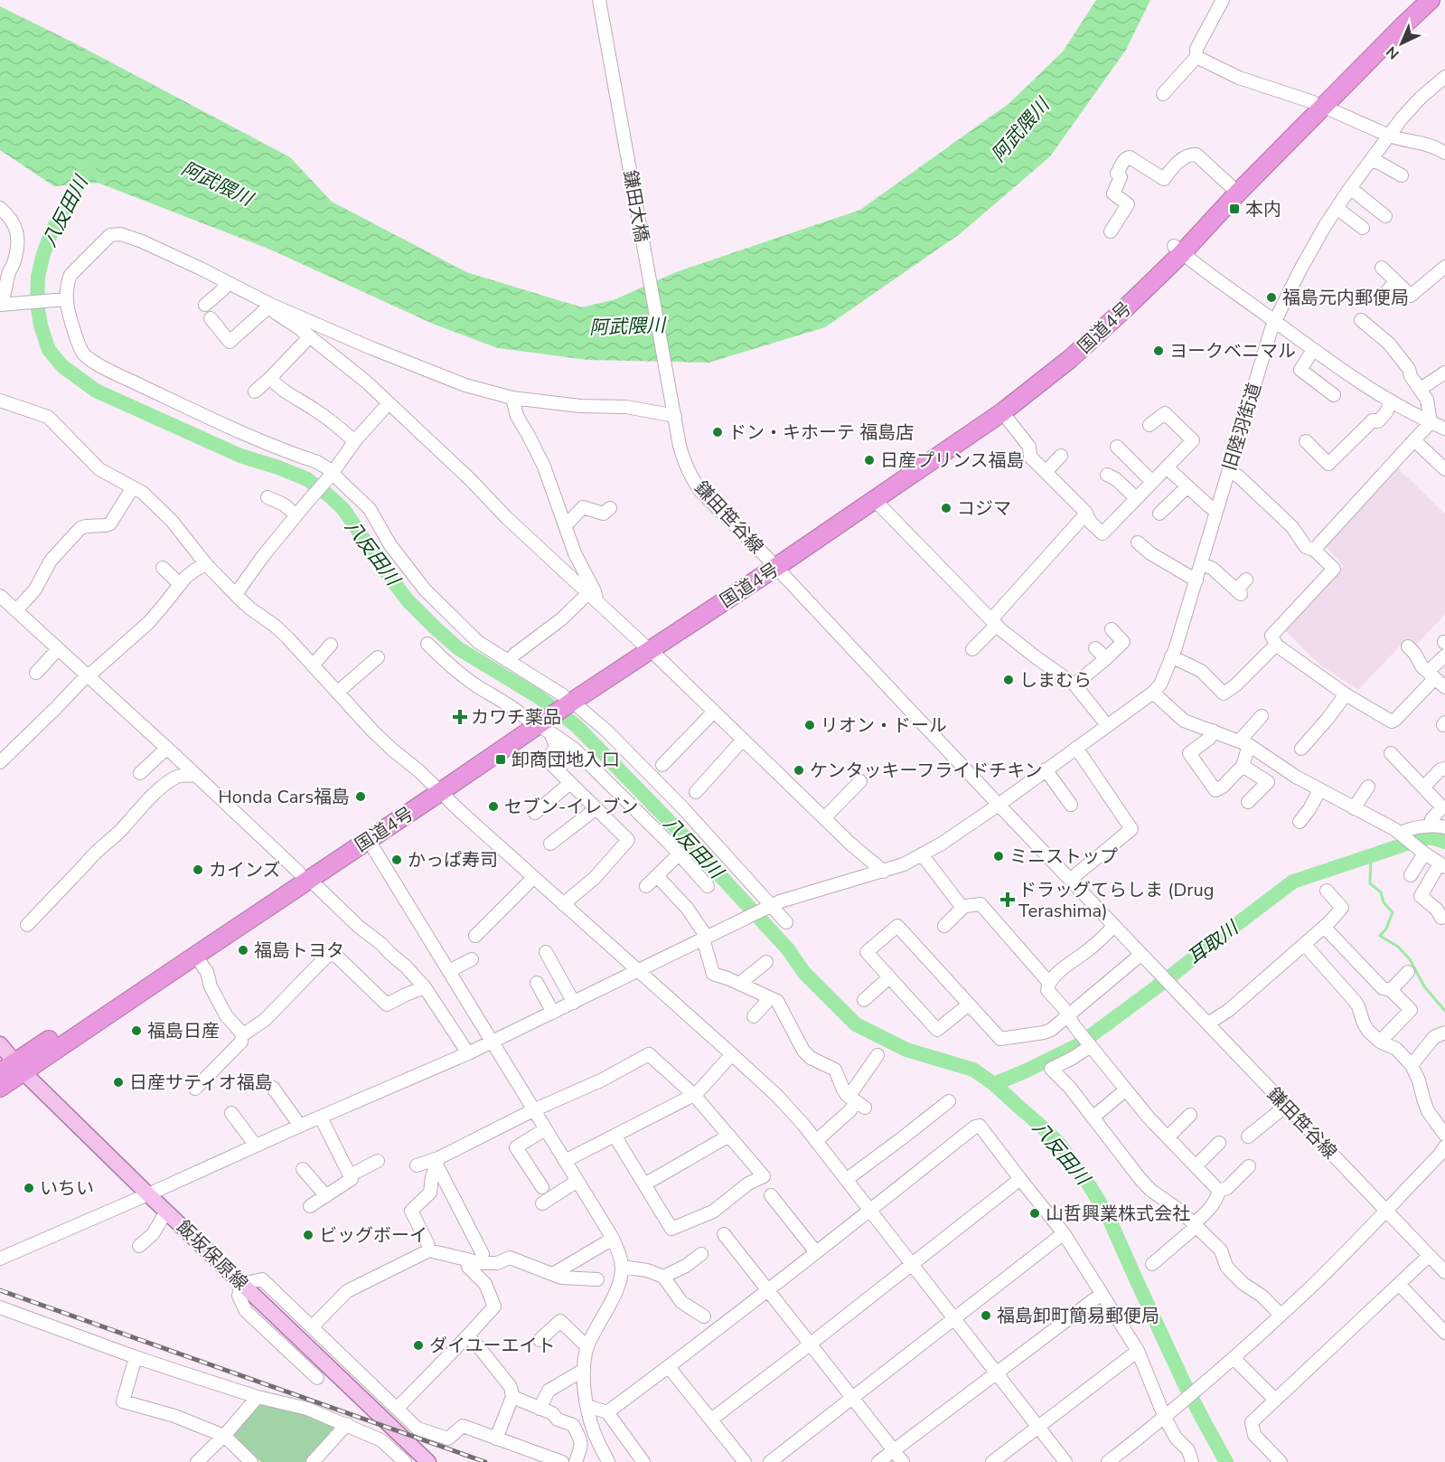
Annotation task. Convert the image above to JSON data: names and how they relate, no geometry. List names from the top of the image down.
{
  "streets": {
    "highway": ["国道4号"],
    "main road": ["飯坂保原線"],
    "street": ["鎌田大橋", "旧陸羽街道", "鎌田笹谷線"]
  },
  "crossings": [
    ["鎌田大橋", "鎌田笹谷線"],
    ["国道4号", "鎌田笹谷線"],
    ["国道4号", "飯坂保原線"]
  ],
  "water": ["阿武隈川", "八反田川", "耳取川"],
  "places": {
    "transit": ["本内", "卸商団地入口"],
    "other": [
      "福島元内郵便局",
      "ヨークベニマル",
      "ドン・キホーテ 福島店",
      "日産プリンス福島",
      "コジマ",
      "しまむら",
      "リオン・ドール",
      "ケンタッキーフライドチキン",
      "Honda Cars福島",
      "セブン-イレブン",
      "ミニストップ",
      "かっぱ寿司",
      "カインズ",
      "福島トヨタ",
      "福島日産",
      "日産サティオ福島",
      "いちい",
      "山哲興業株式会社",
      "ビッグボーイ",
      "福島卸町簡易郵便局",
      "ダイユーエイト"
    ],
    "health": ["カワチ薬品", "ドラッグてらしま (Drug Terashima)"]
  },
  "north": "bottom left"
}
